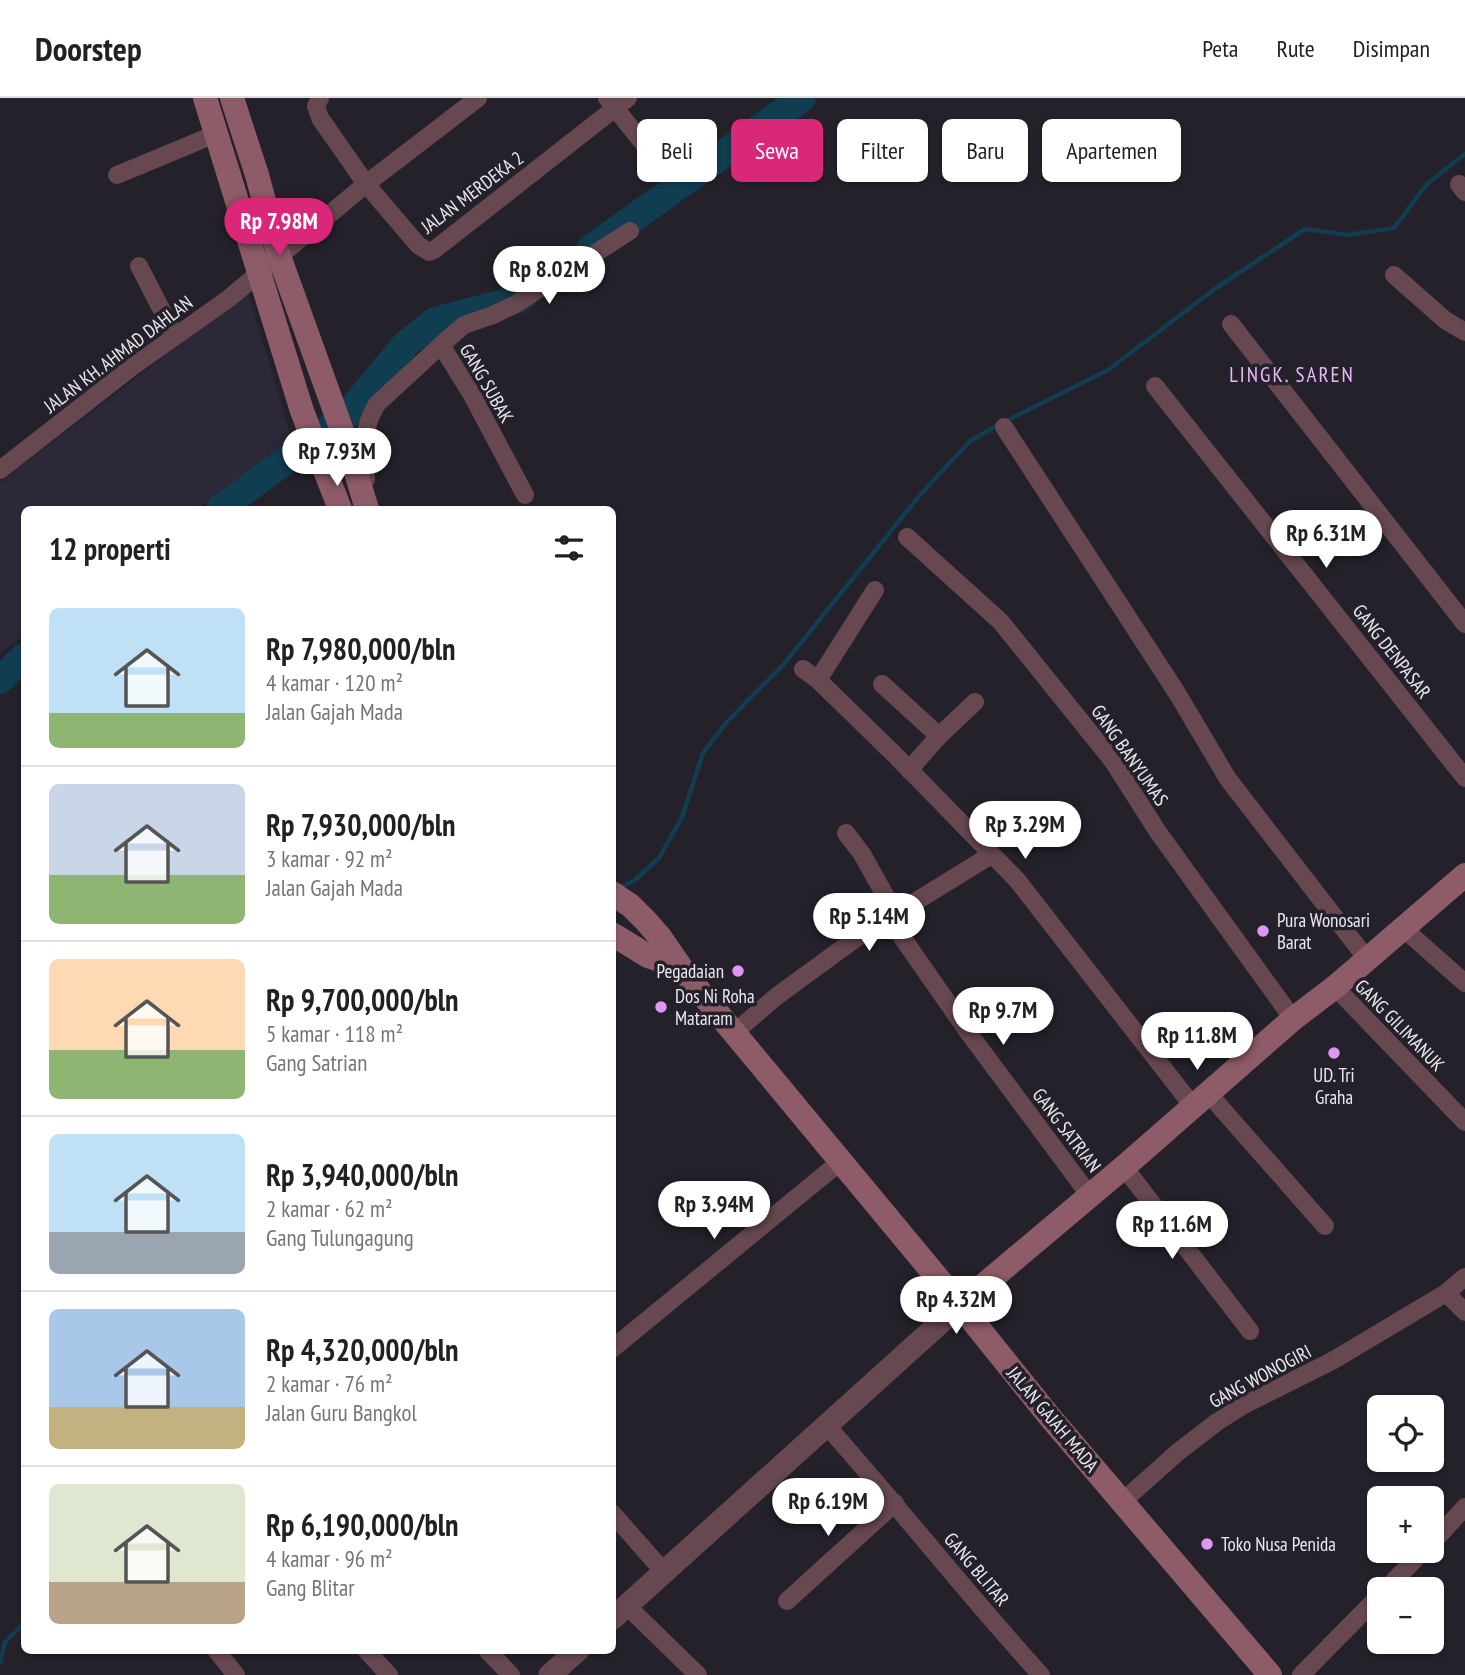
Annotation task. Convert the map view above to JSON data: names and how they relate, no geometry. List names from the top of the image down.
{
  "streets": {
    "main road": ["JALAN GAJAH MADA"],
    "street": [
      "JALAN MERDEKA 2",
      "JALAN KH. AHMAD DAHLAN",
      "GANG SUBAK",
      "GANG DENPASAR",
      "GANG BANYUMAS",
      "GANG GILIMANUK",
      "GANG SATRIAN",
      "GANG WONOGIRI",
      "GANG BLITAR"
    ]
  },
  "crossings": [
    ["JALAN MERDEKA 2", "JALAN KH. AHMAD DAHLAN"],
    ["GANG WONOGIRI", "JALAN GAJAH MADA"]
  ],
  "districts": ["LINGK. SAREN"],
  "places": [
    "Pura Wonosari Barat",
    "Pegadaian",
    "Dos Ni Roha Mataram",
    "UD. Tri Graha",
    "Toko Nusa Penida"
  ],
  "page": {
    "header": "Doorstep",
    "nav": ["Peta", "Rute", "Disimpan"],
    "chip": [
      "Beli",
      "Sewa",
      "Filter",
      "Baru",
      "Apartemen"
    ],
    "price": [
      "Rp 7.98M",
      "Rp 8.02M",
      "Rp 7.93M",
      "Rp 6.31M",
      "Rp 3.29M",
      "Rp 5.14M",
      "Rp 9.7M",
      "Rp 11.8M",
      "Rp 3.94M",
      "Rp 11.6M",
      "Rp 4.32M",
      "Rp 6.19M"
    ],
    "heading": "12 properti",
    "list": [
      {
        "name": "Rp 7,980,000/bln",
        "note": "4 kamar · 120 m² · Jalan Gajah Mada"
      },
      {
        "name": "Rp 7,930,000/bln",
        "note": "3 kamar · 92 m² · Jalan Gajah Mada"
      },
      {
        "name": "Rp 9,700,000/bln",
        "note": "5 kamar · 118 m² · Gang Satrian"
      },
      {
        "name": "Rp 3,940,000/bln",
        "note": "2 kamar · 62 m² · Gang Tulungagung"
      },
      {
        "name": "Rp 4,320,000/bln",
        "note": "2 kamar · 76 m² · Jalan Guru Bangkol"
      },
      {
        "name": "Rp 6,190,000/bln",
        "note": "4 kamar · 96 m² · Gang Blitar"
      }
    ],
    "map_buttons": ["+", "−"]
  }
}
